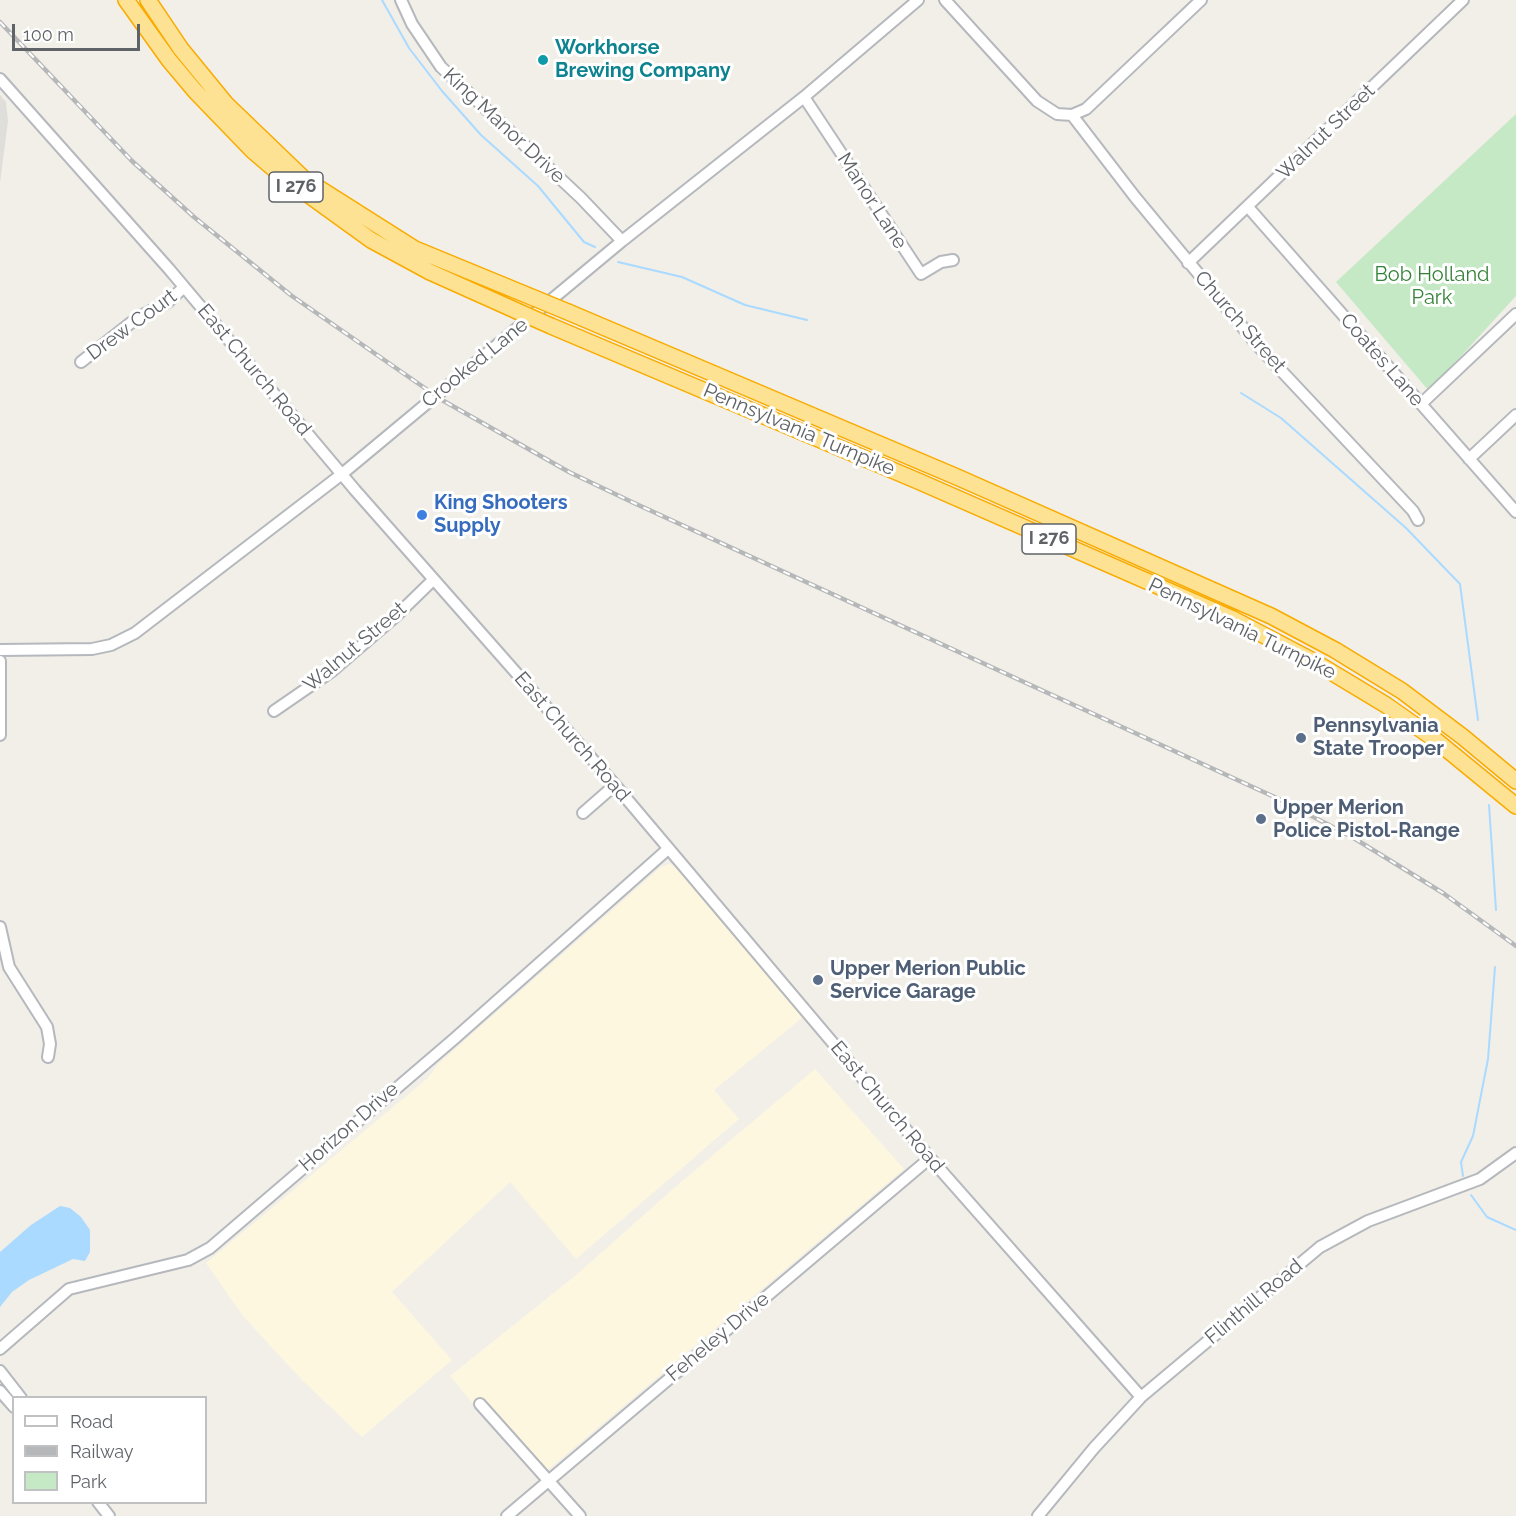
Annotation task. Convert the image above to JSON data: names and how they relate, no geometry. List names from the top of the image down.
{
  "streets": {
    "highway": ["I 276", "Pennsylvania Turnpike"],
    "street": [
      "King Manor Drive",
      "Walnut Street",
      "Manor Lane",
      "Church Street",
      "Drew Court",
      "Coates Lane",
      "Crooked Lane",
      "East Church Road",
      "Horizon Drive",
      "Flinthill Road",
      "Feheley Drive"
    ]
  },
  "crossings": [
    ["King Manor Drive", "Crooked Lane"],
    ["Walnut Street", "Church Street"],
    ["Walnut Street", "Coates Lane"],
    ["Walnut Street", "East Church Road"],
    ["Manor Lane", "Crooked Lane"],
    ["Drew Court", "East Church Road"],
    ["Crooked Lane", "East Church Road"],
    ["East Church Road", "Horizon Drive"],
    ["East Church Road", "Flinthill Road"],
    ["East Church Road", "Feheley Drive"]
  ],
  "parks": ["Bob Holland Park"],
  "places": [
    "Workhorse Brewing Company",
    "King Shooters Supply",
    "Pennsylvania State Trooper",
    "Upper Merion Police Pistol-Range",
    "Upper Merion Public Service Garage"
  ],
  "legend": ["Road", "Railway", "Park"],
  "scale_bar": "100 m"
}
